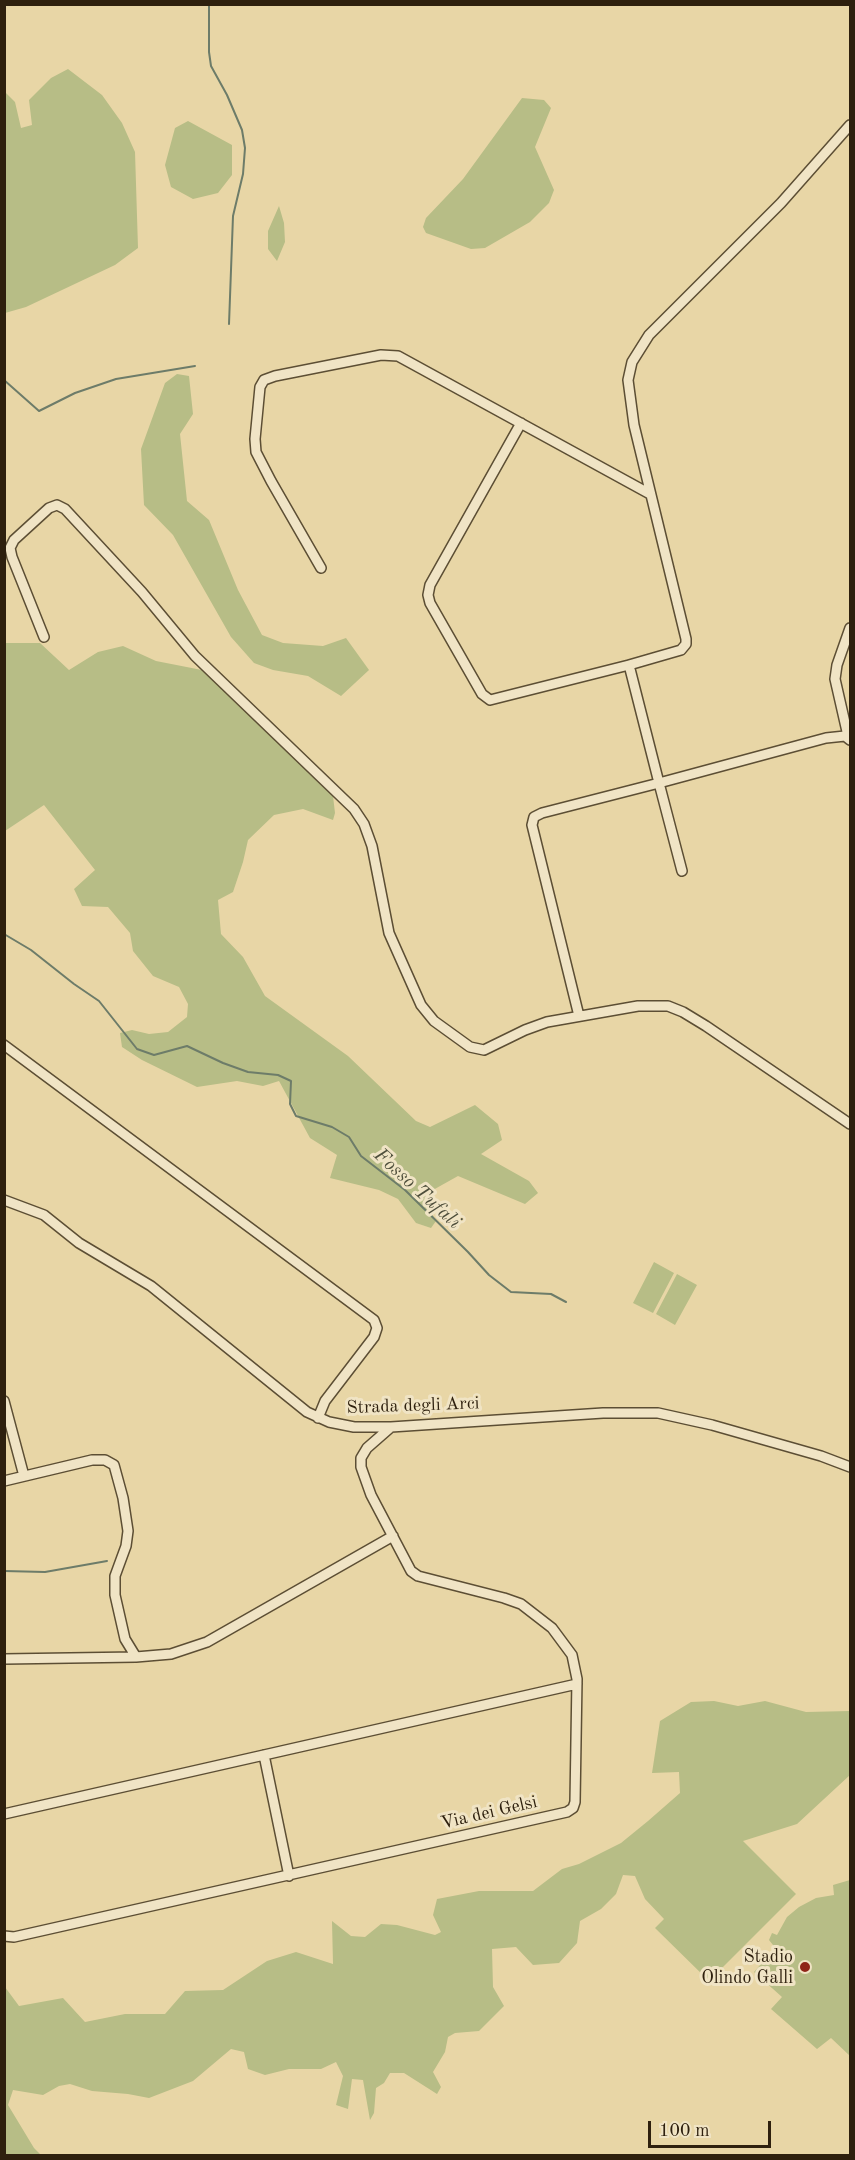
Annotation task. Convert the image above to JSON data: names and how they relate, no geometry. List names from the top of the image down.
{
  "streets": {
    "street": ["Strada degli Arci", "Via dei Gelsi"]
  },
  "crossings": [
    ["Strada degli Arci", "Via dei Gelsi"]
  ],
  "water": ["Fosso Tufali"],
  "places": ["Stadio Olindo Galli"],
  "scale_bar": "100 m"
}
